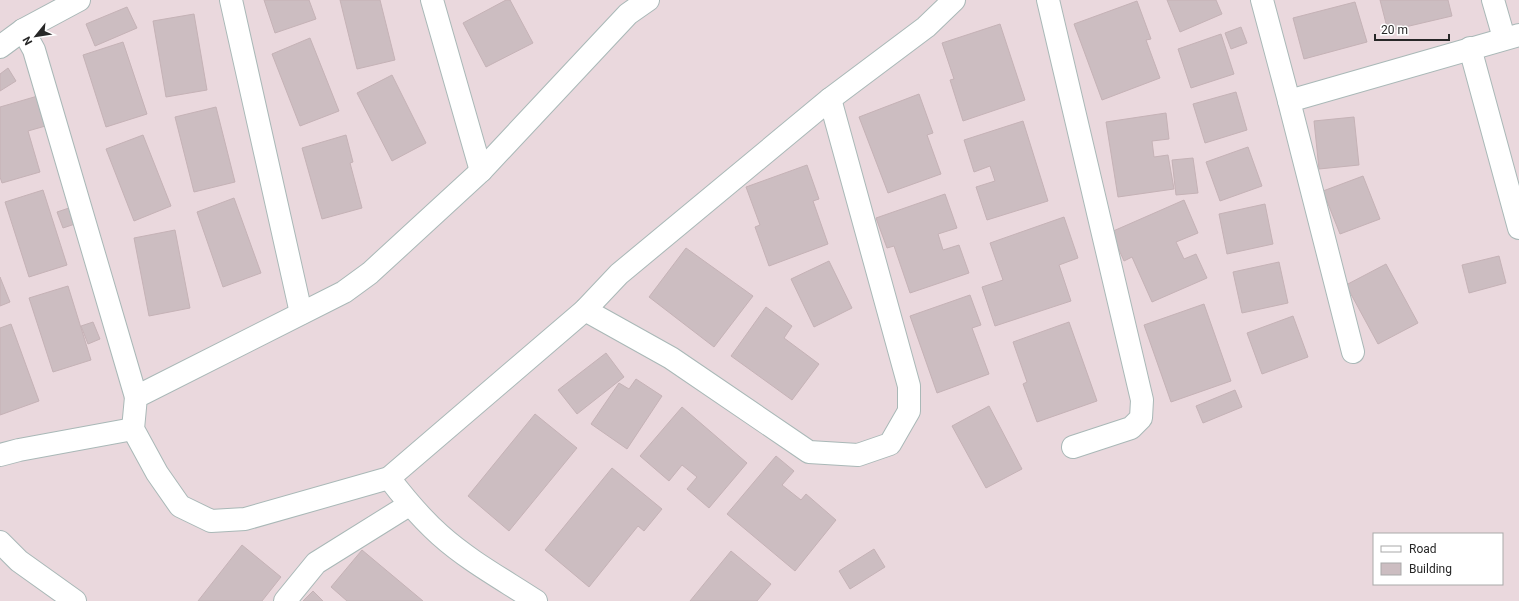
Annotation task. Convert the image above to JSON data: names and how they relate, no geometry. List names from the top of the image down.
{
  "legend": ["Road", "Building"],
  "scale_bar": "20 m",
  "north": "bottom left"
}
